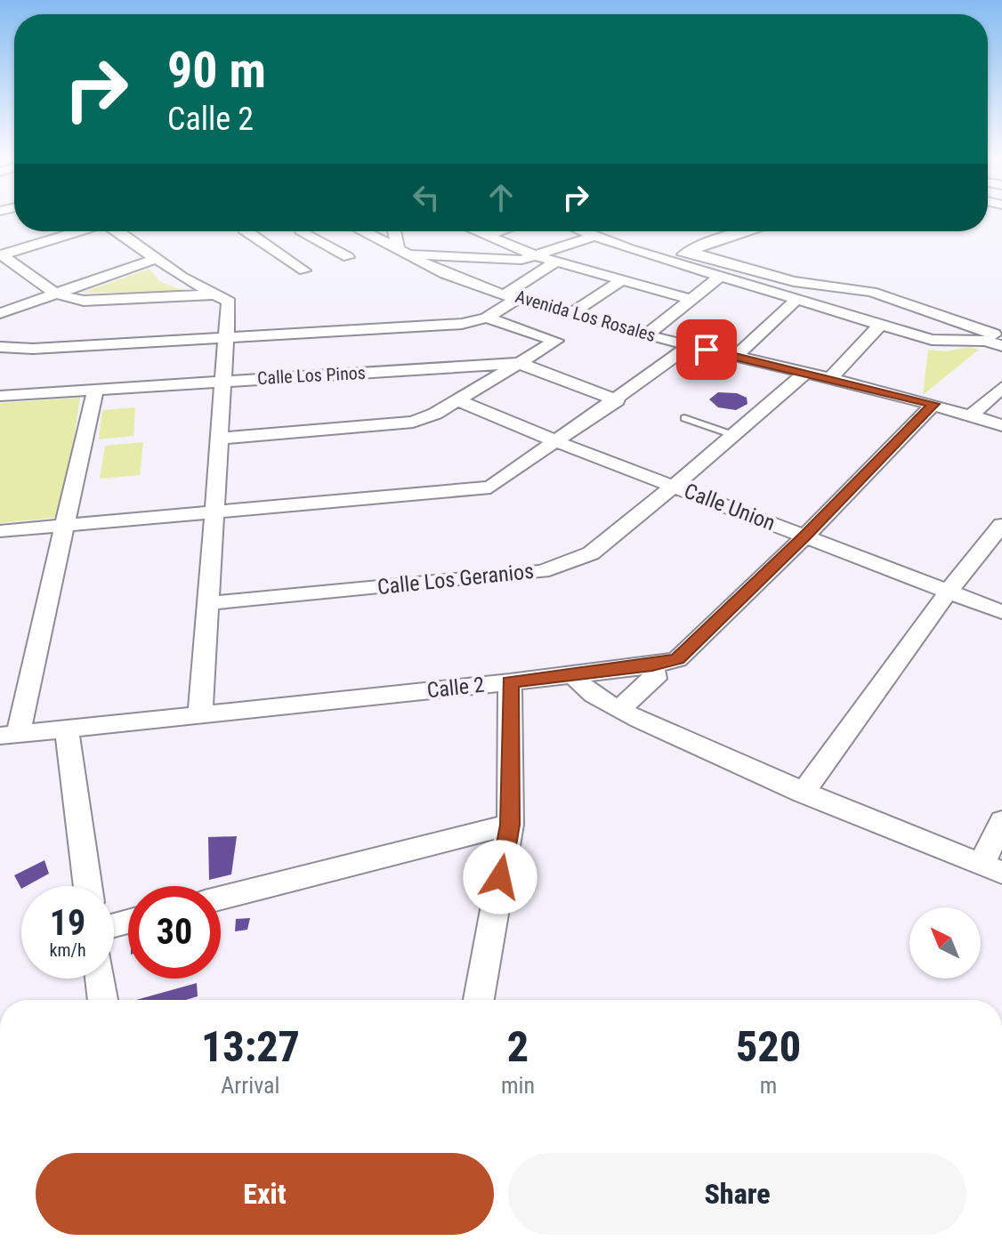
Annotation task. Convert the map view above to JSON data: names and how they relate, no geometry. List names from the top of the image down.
{
  "streets": {
    "street": [
      "Avenida Los Rosales",
      "Calle Los Pinos",
      "Calle Union",
      "Calle Los Geranios",
      "Calle 2"
    ]
  },
  "crossings": [
    ["Avenida Los Rosales", "Calle Los Geranios"],
    ["Avenida Los Rosales", "Calle 2"],
    ["Calle Union", "Calle Los Geranios"],
    ["Calle Union", "Calle 2"]
  ],
  "north": "top left",
  "page": {
    "turn": ["90 m", "Calle 2"],
    "speed": "19 km/h",
    "limit": "30",
    "eta": [
      "13:27",
      "Arrival",
      "2",
      "min",
      "520",
      "m"
    ],
    "buttons": ["Exit", "Share"]
  }
}
